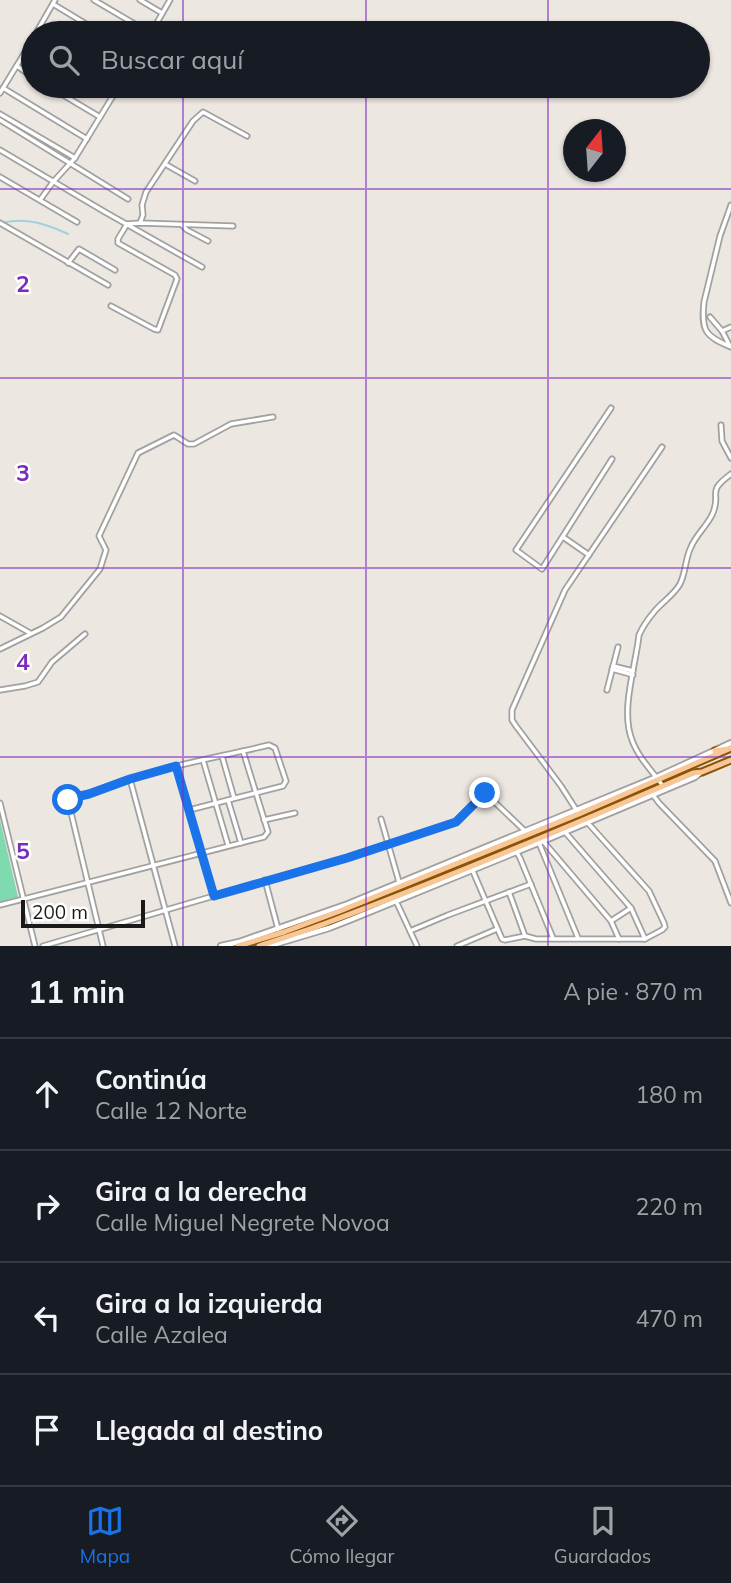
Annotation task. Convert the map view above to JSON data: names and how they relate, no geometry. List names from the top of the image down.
{
  "scale_bar": "200 m",
  "north": "top",
  "page": {
    "search": "Buscar aquí",
    "scale": "200 m",
    "heading": ["11 min", "A pie · 870 m"],
    "list": [
      ["Continúa", "Calle 12 Norte", "180 m"],
      ["Gira a la derecha", "Calle Miguel Negrete Novoa", "220 m"],
      ["Gira a la izquierda", "Calle Azalea", "470 m"],
      "Llegada al destino"
    ],
    "nav": ["Mapa", "Cómo llegar", "Guardados"]
  },
  "grid": {
    "rows": [
      "2",
      "3",
      "4",
      "5"
    ]
  }
}
